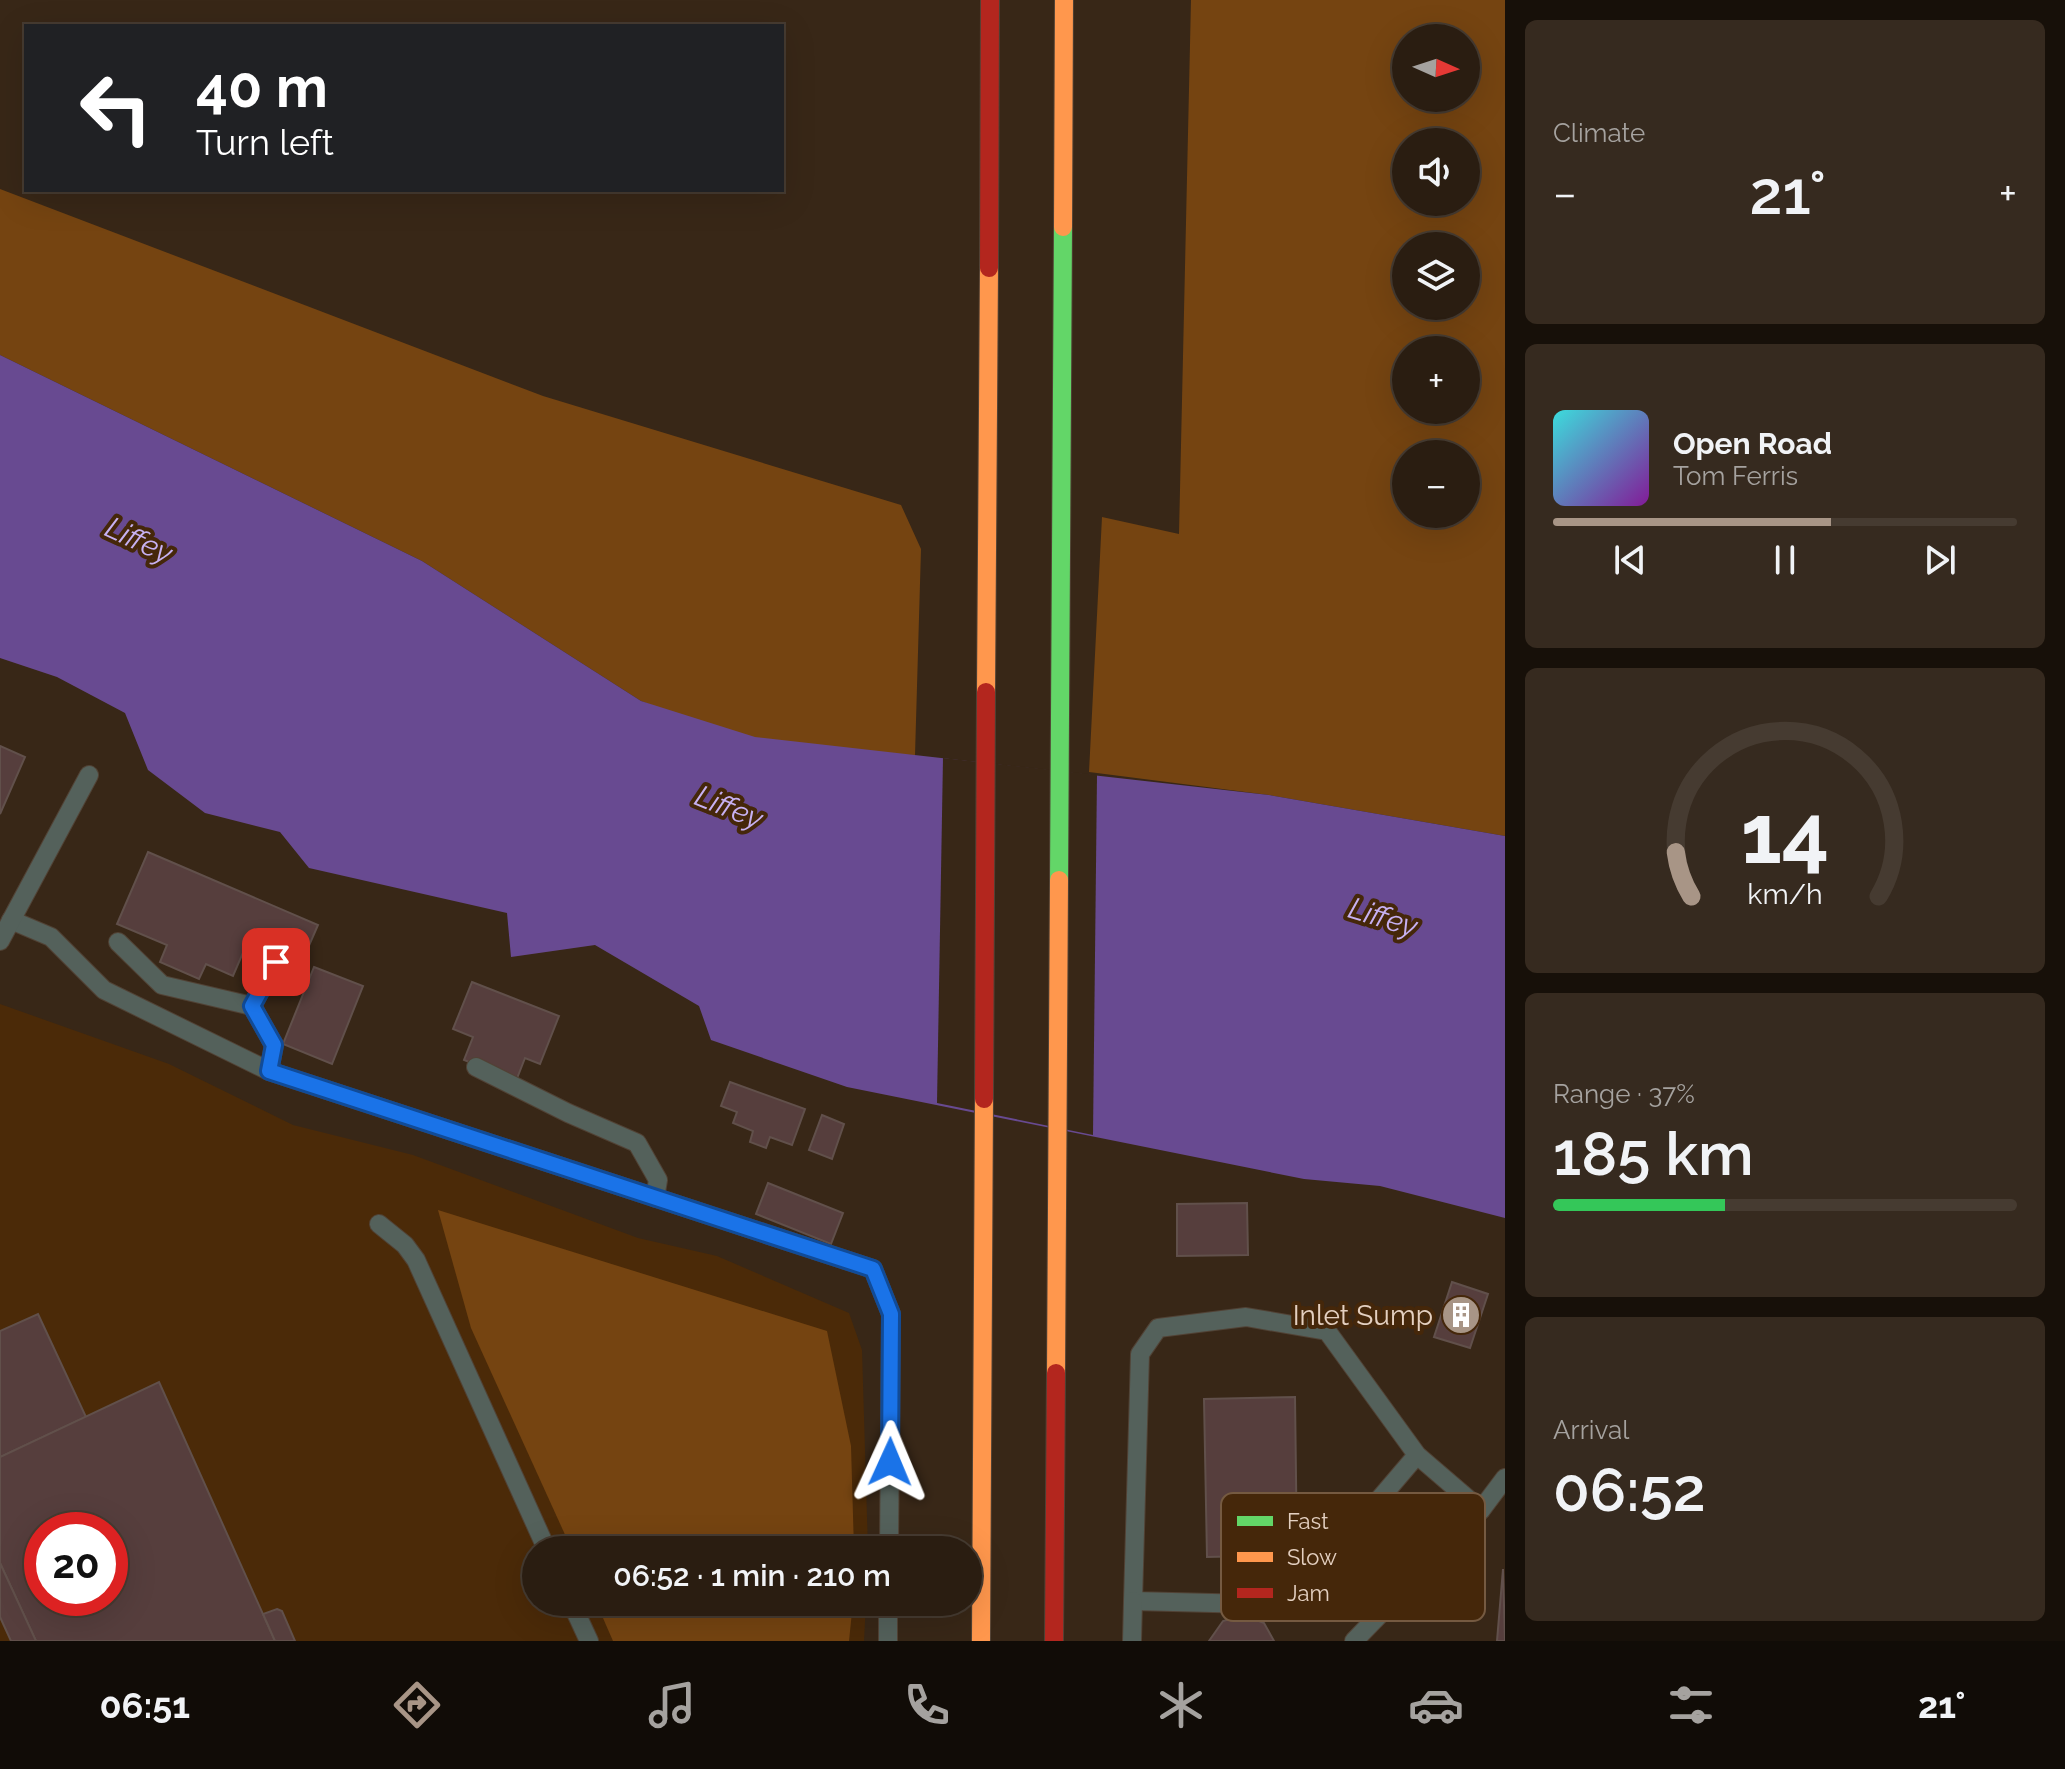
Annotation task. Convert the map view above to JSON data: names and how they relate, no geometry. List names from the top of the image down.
{
  "water": ["Liffey"],
  "places": {
    "building": ["Inlet Sump"]
  },
  "legend": ["Fast", "Slow", "Jam"],
  "north": "right",
  "page": {
    "tile": [
      "Climate",
      ["Range · 37%", "185 km"],
      ["Arrival", "06:52"]
    ],
    "map_buttons": ["+", "−"],
    "turn": ["40 m", "Turn left"],
    "heat": ["−", "21°", "+"],
    "song": ["Open Road", "Tom Ferris"],
    "limit": "20",
    "trip": "06:52 · 1 min · 210 m",
    "tabs": ["06:51", "21°"],
    "gauge": ["14", "km/h"]
  }
}
